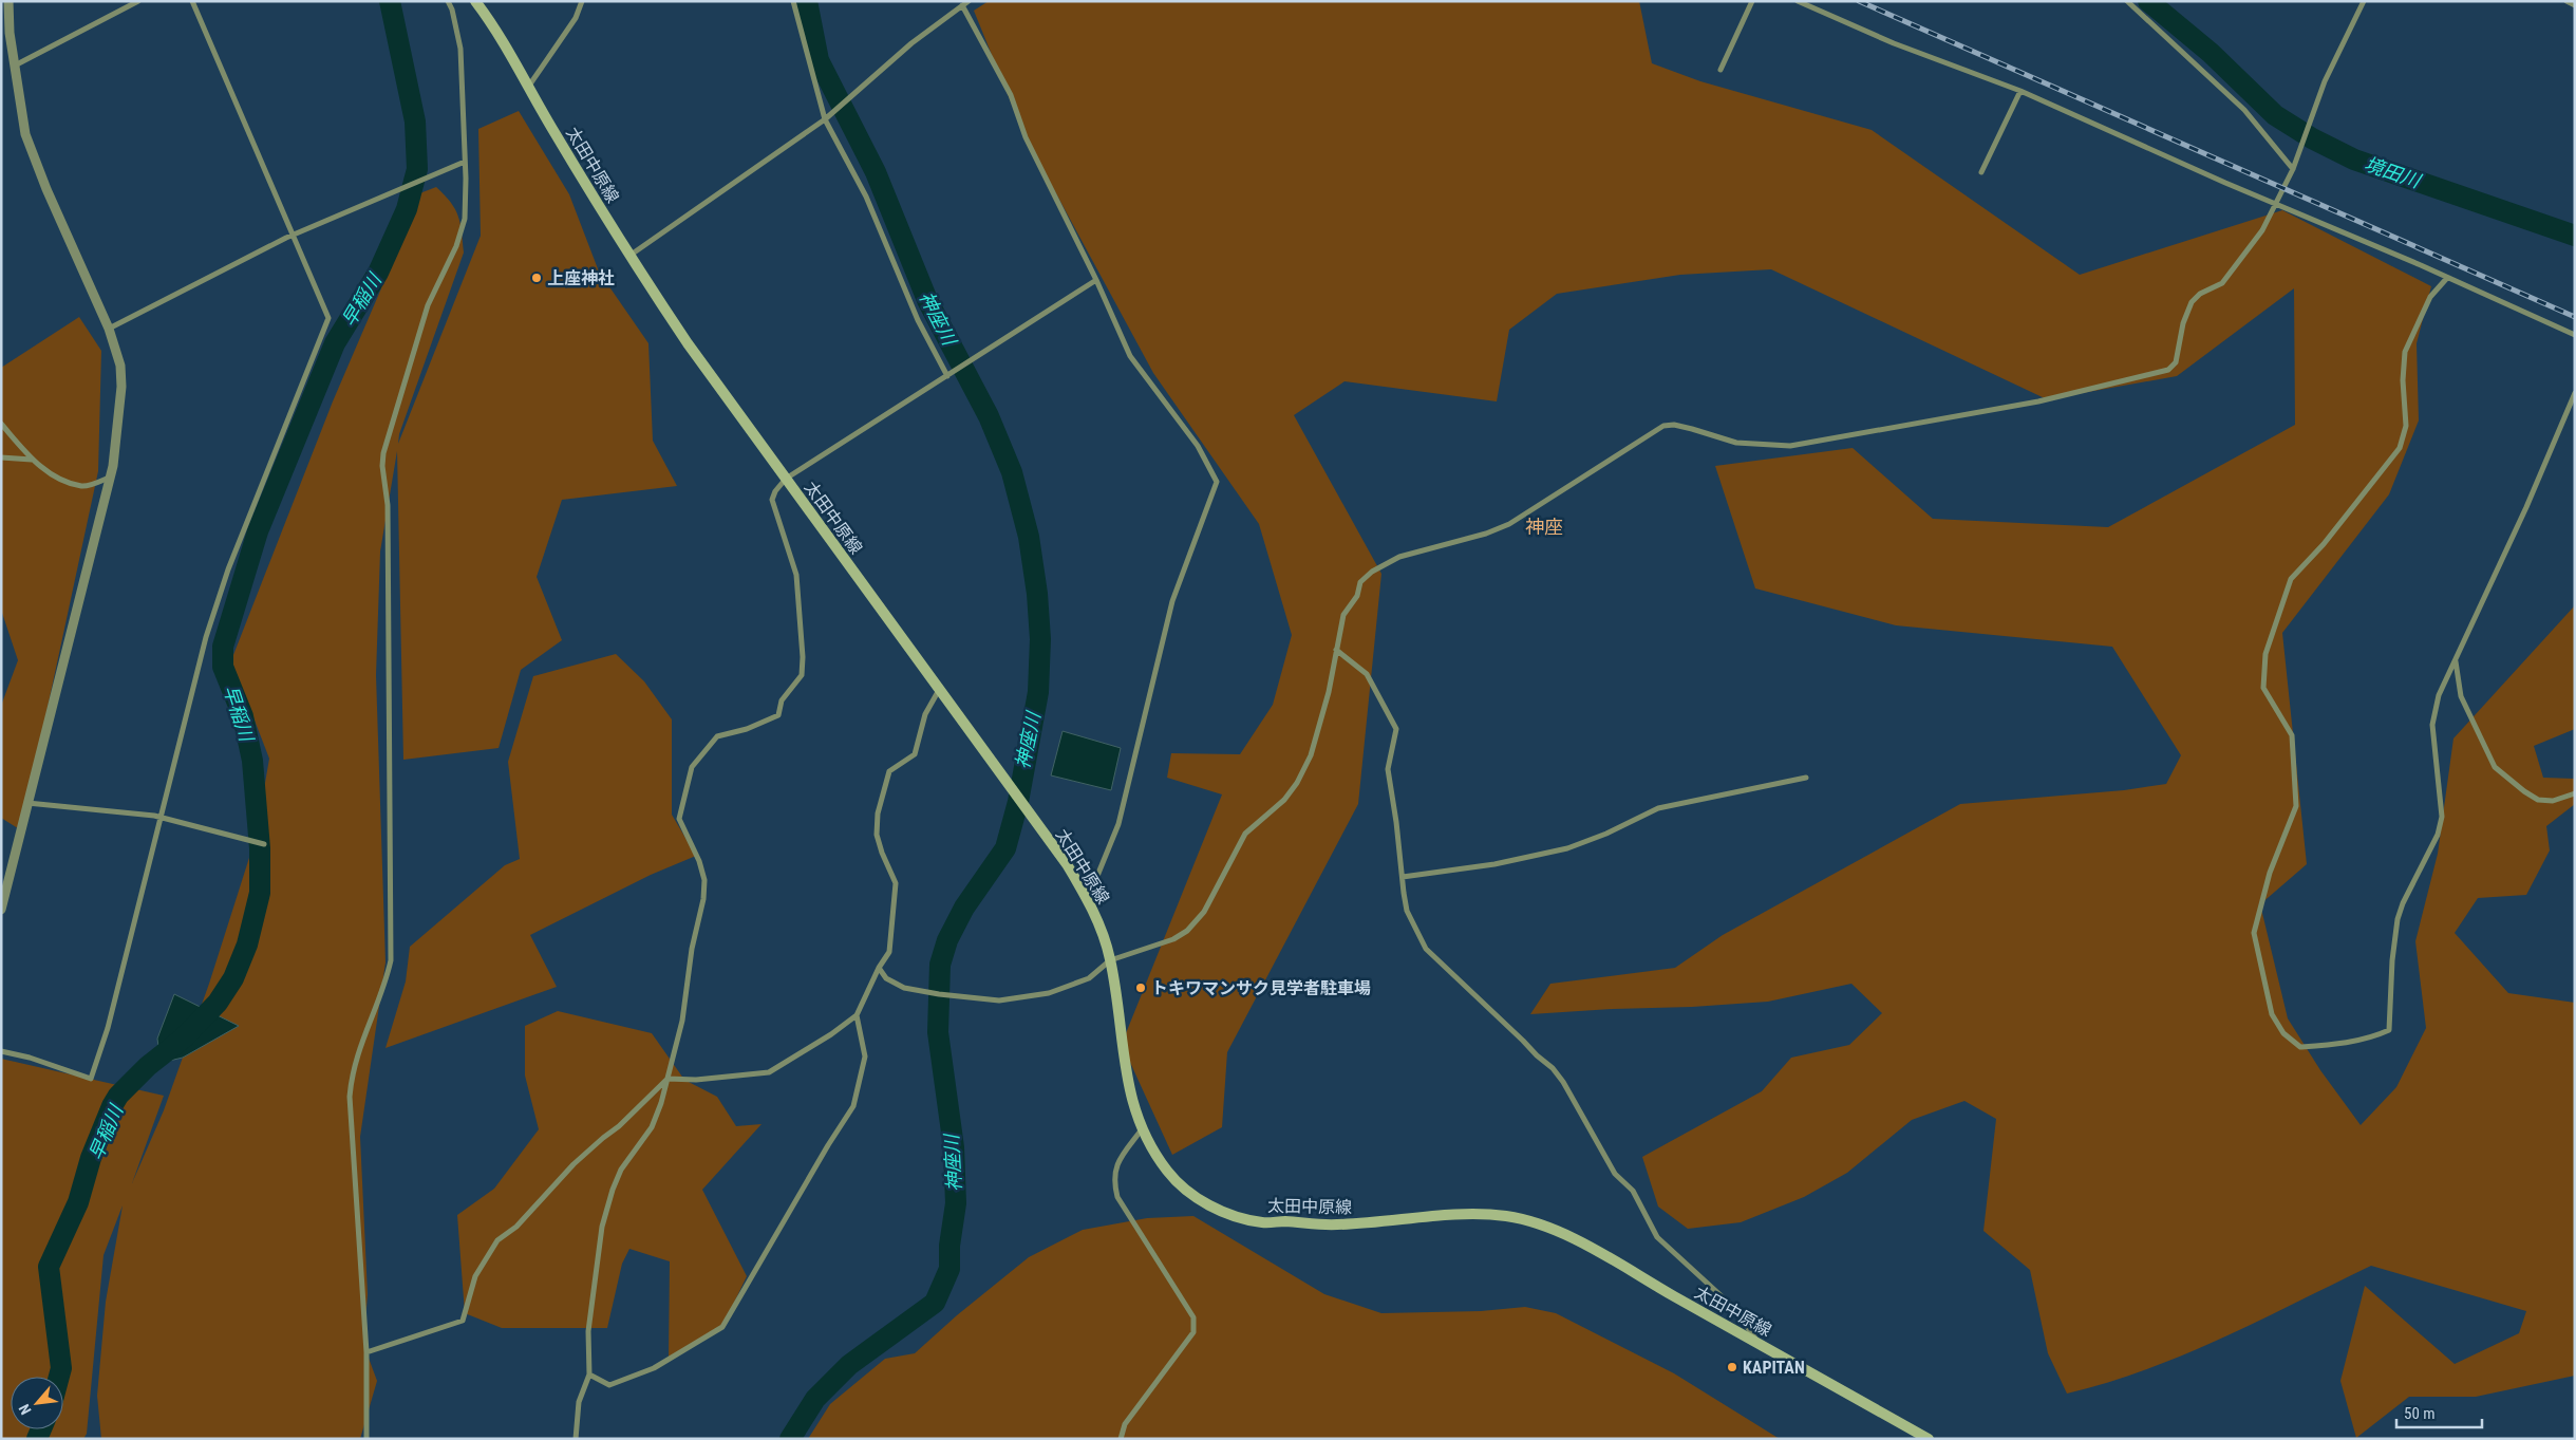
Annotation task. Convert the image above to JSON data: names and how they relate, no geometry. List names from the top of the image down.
{
  "streets": {
    "main road": ["太田中原線"]
  },
  "districts": ["神座"],
  "water": ["境田川", "早稲川", "神座川"],
  "places": ["上座神社", "トキワマンサク見学者駐車場", "KAPITAN"],
  "scale_bar": "50 m",
  "north": "bottom left"
}
